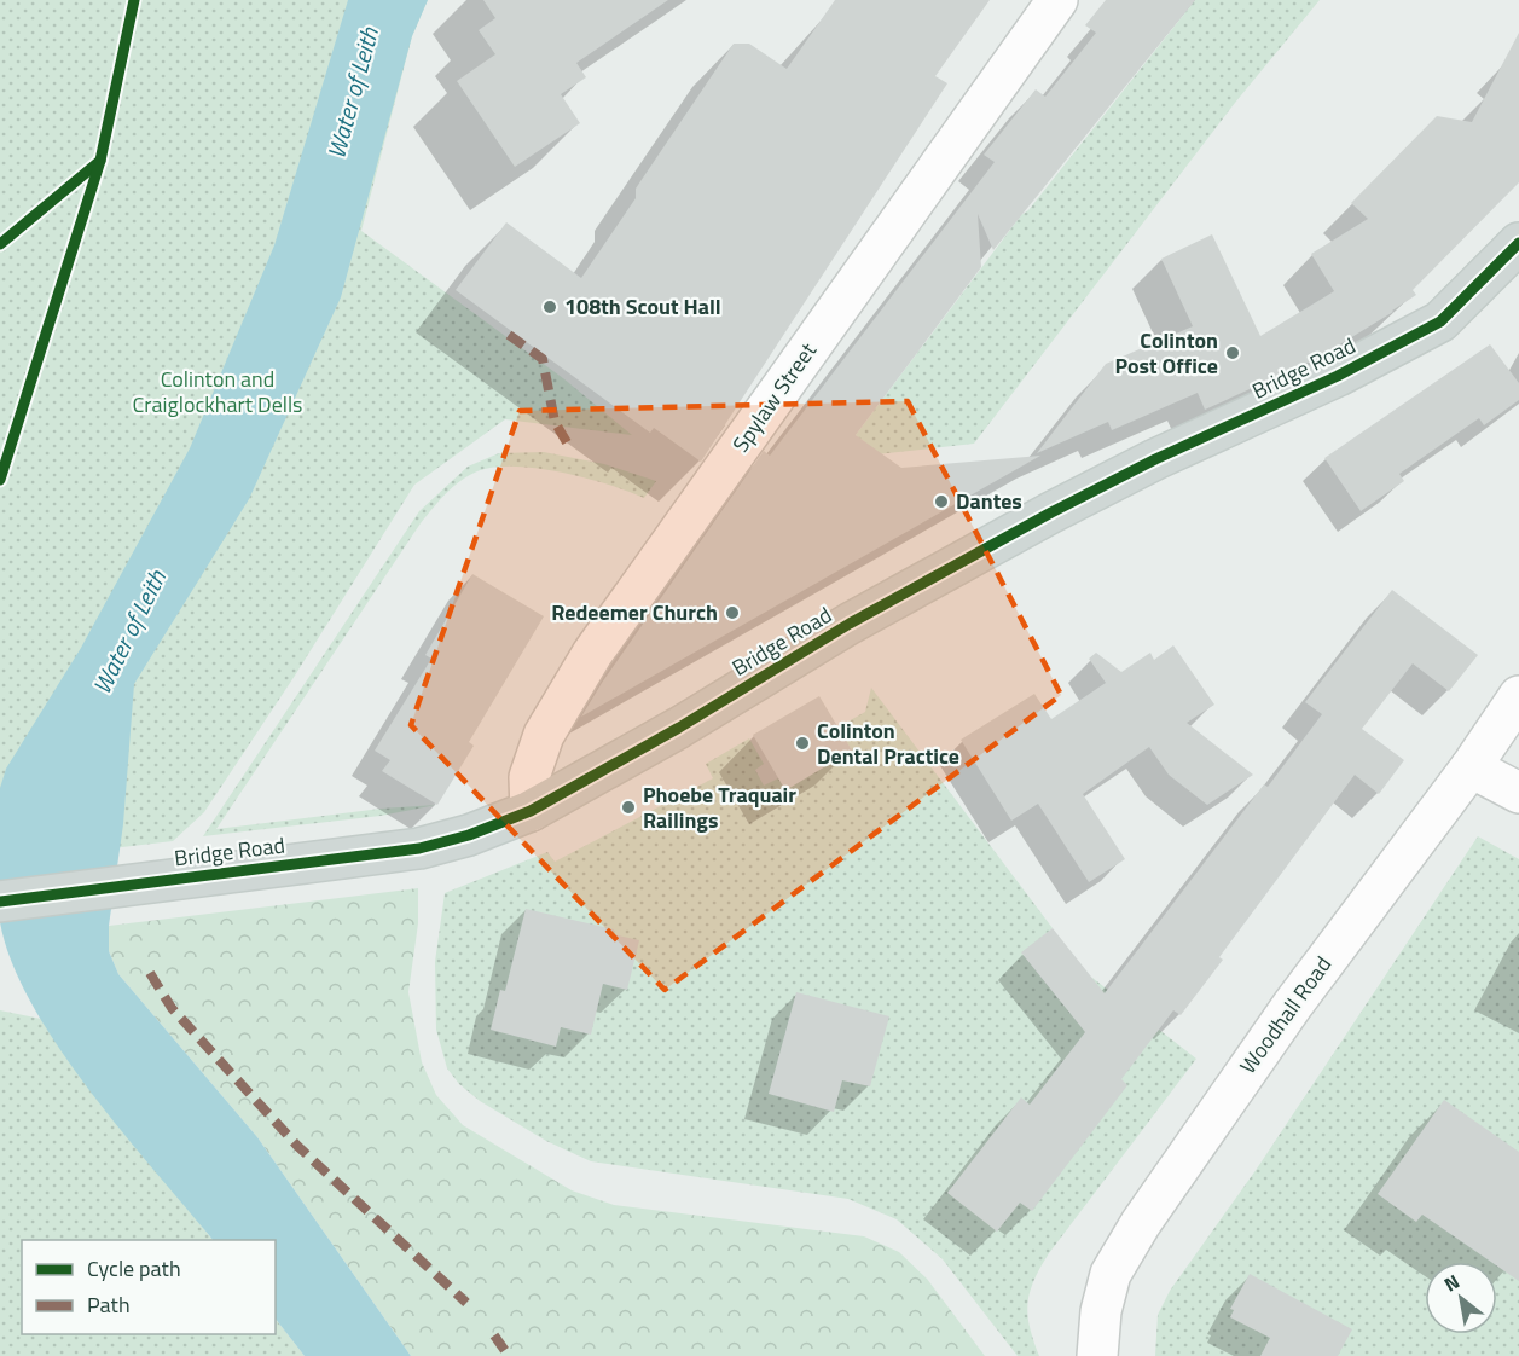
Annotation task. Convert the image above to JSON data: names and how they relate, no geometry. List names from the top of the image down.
{
  "streets": {
    "main road": ["Bridge Road"],
    "street": ["Spylaw Street", "Woodhall Road"]
  },
  "crossings": [
    ["Bridge Road", "Spylaw Street"]
  ],
  "water": ["Water of Leith"],
  "parks": ["Colinton and Craiglockhart Dells"],
  "places": [
    "108th Scout Hall",
    "Colinton Post Office",
    "Dantes",
    "Redeemer Church",
    "Colinton Dental Practice",
    "Phoebe Traquair Railings"
  ],
  "legend": ["Cycle path", "Path"],
  "north": "top left"
}
